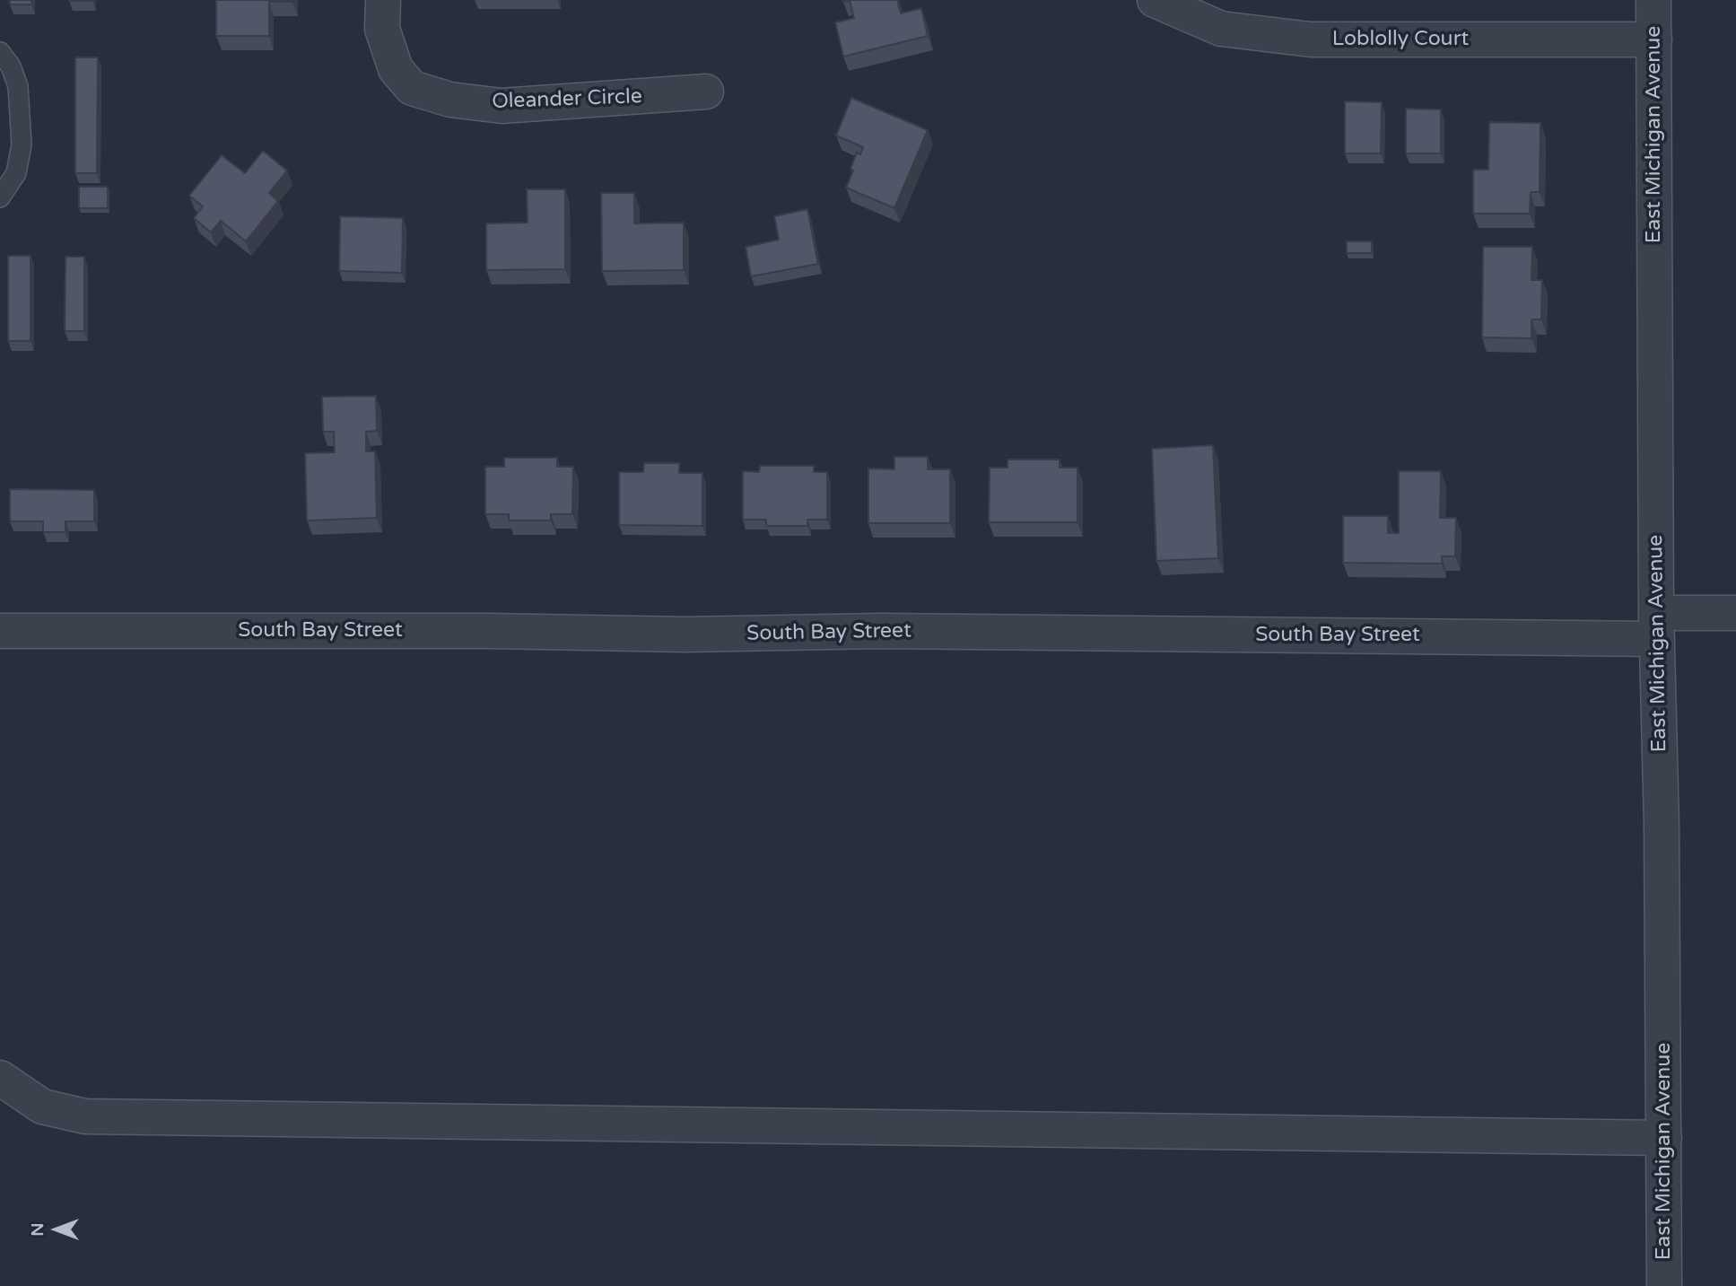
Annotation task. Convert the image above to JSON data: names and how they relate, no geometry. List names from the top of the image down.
{
  "streets": {
    "street": [
      "Loblolly Court",
      "Oleander Circle",
      "East Michigan Avenue",
      "South Bay Street"
    ]
  },
  "crossings": [
    ["Loblolly Court", "East Michigan Avenue"],
    ["East Michigan Avenue", "South Bay Street"]
  ],
  "north": "left"
}
